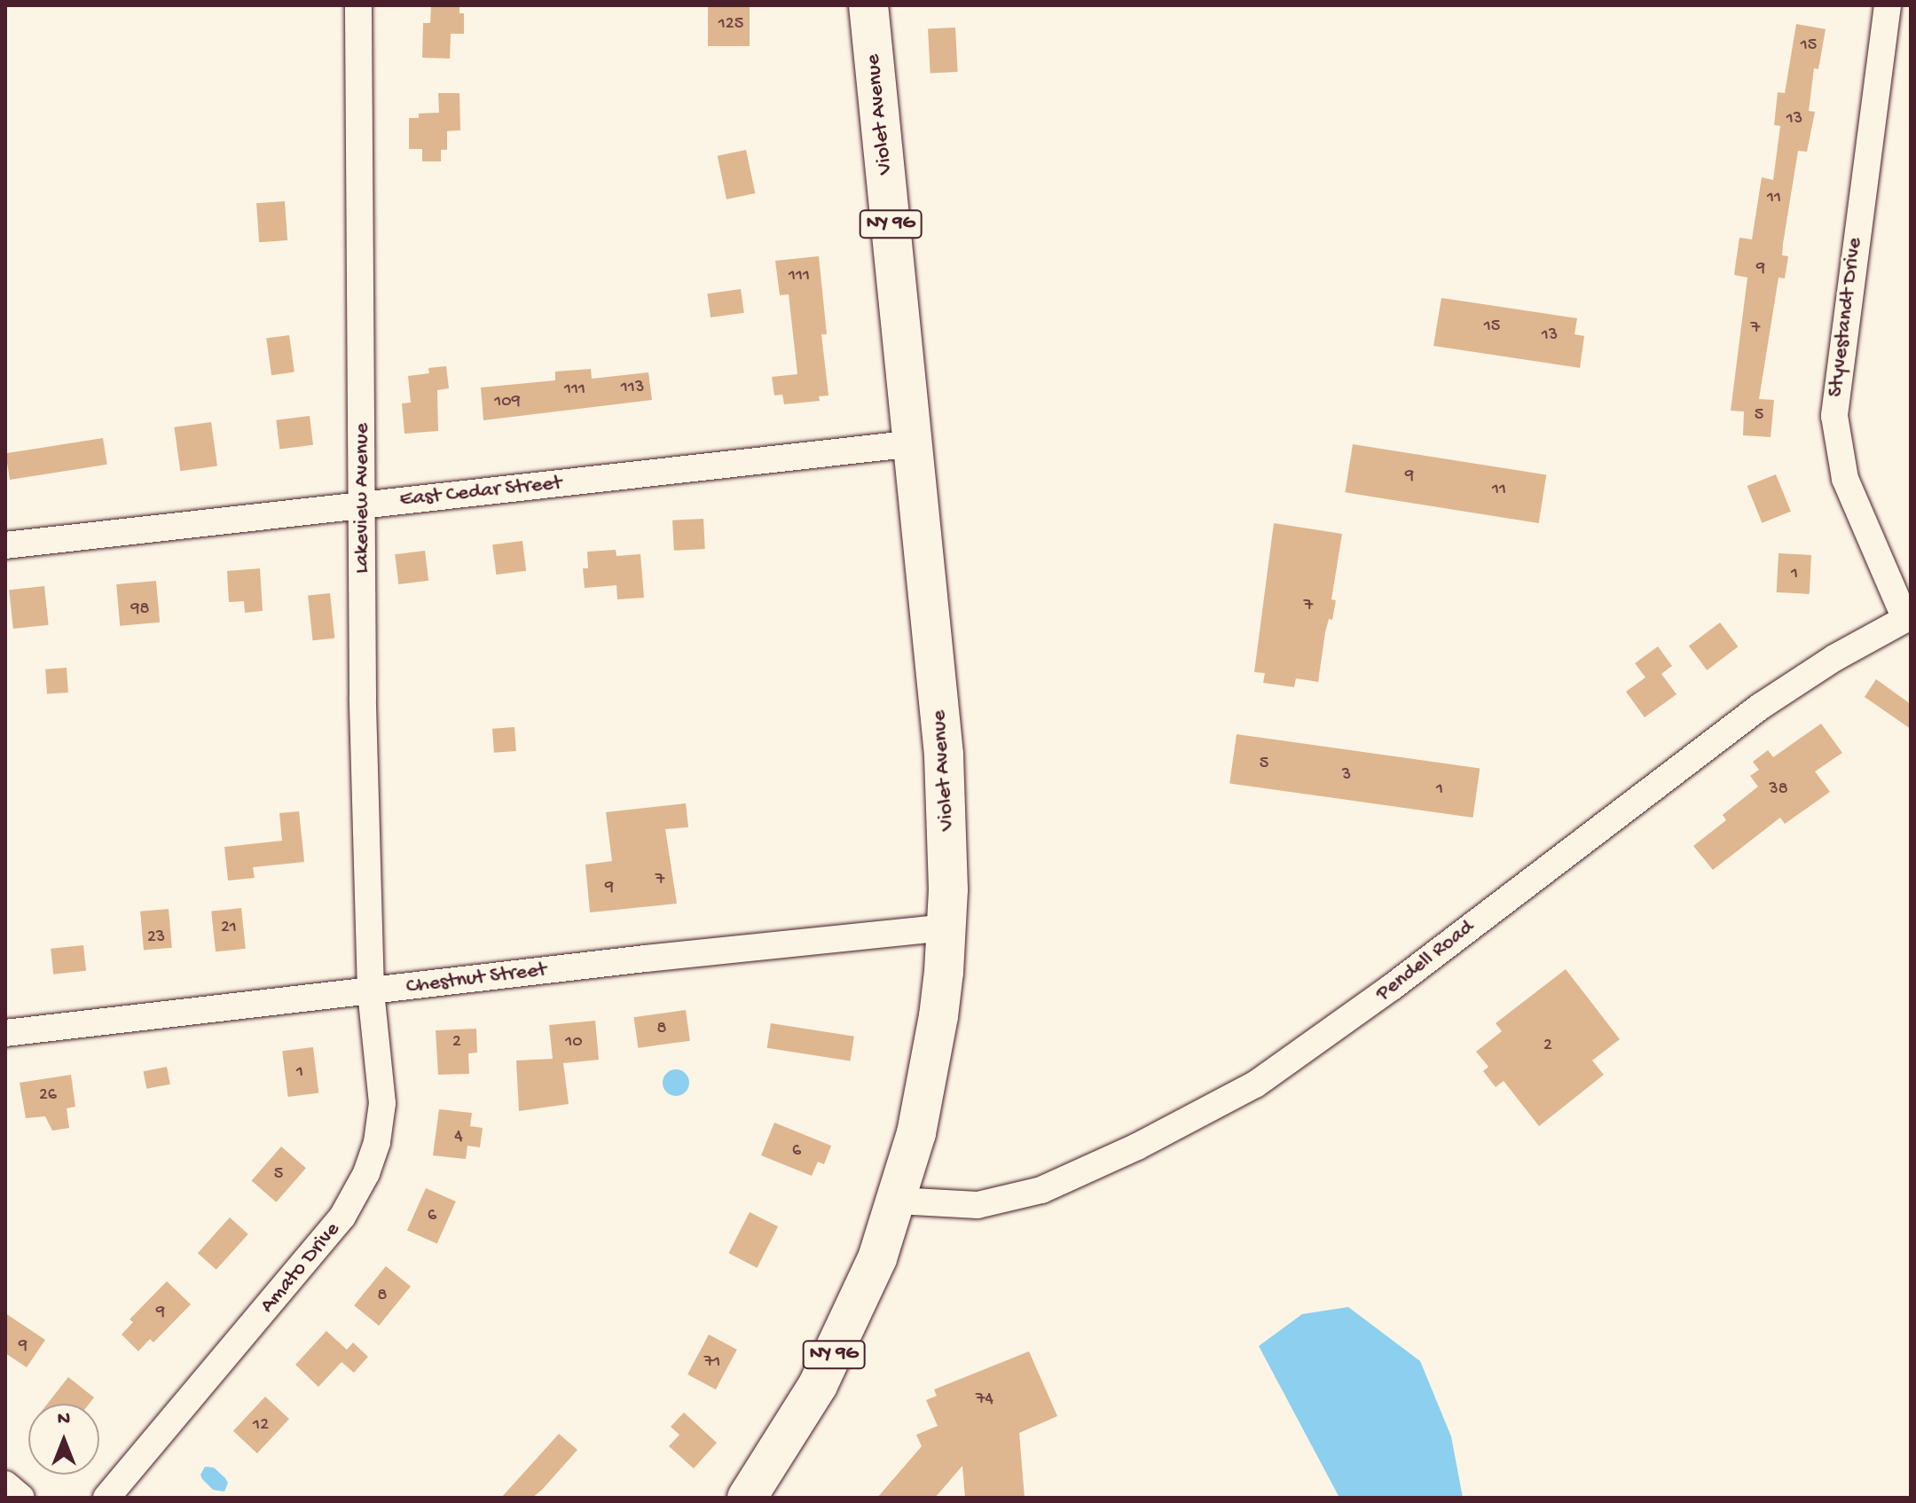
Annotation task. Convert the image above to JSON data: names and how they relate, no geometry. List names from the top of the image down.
{
  "streets": {
    "main road": ["Violet Avenue", "NY 9G"],
    "street": [
      "Styvestandt Drive",
      "East Cedar Street",
      "Lakeview Avenue",
      "Pendell Road",
      "Chestnut Street",
      "Amato Drive"
    ]
  },
  "crossings": [
    ["Violet Avenue", "East Cedar Street"],
    ["Violet Avenue", "Pendell Road"],
    ["Violet Avenue", "Chestnut Street"],
    ["Styvestandt Drive", "Pendell Road"],
    ["East Cedar Street", "Lakeview Avenue"],
    ["Lakeview Avenue", "Chestnut Street"],
    ["Lakeview Avenue", "Amato Drive"],
    ["Chestnut Street", "Amato Drive"]
  ],
  "house_numbers": [
    "125",
    "15",
    "13",
    "11",
    "9",
    "111",
    "15",
    "7",
    "13",
    "113",
    "111",
    "109",
    "5",
    "9",
    "11",
    "1",
    "7",
    "98",
    "5",
    "3",
    "1",
    "38",
    "7",
    "9",
    "21",
    "23",
    "8",
    "2",
    "10",
    "2",
    "1",
    "26",
    "4",
    "6",
    "5",
    "6",
    "8",
    "9",
    "9",
    "71",
    "74",
    "12"
  ],
  "north": "top"
}
